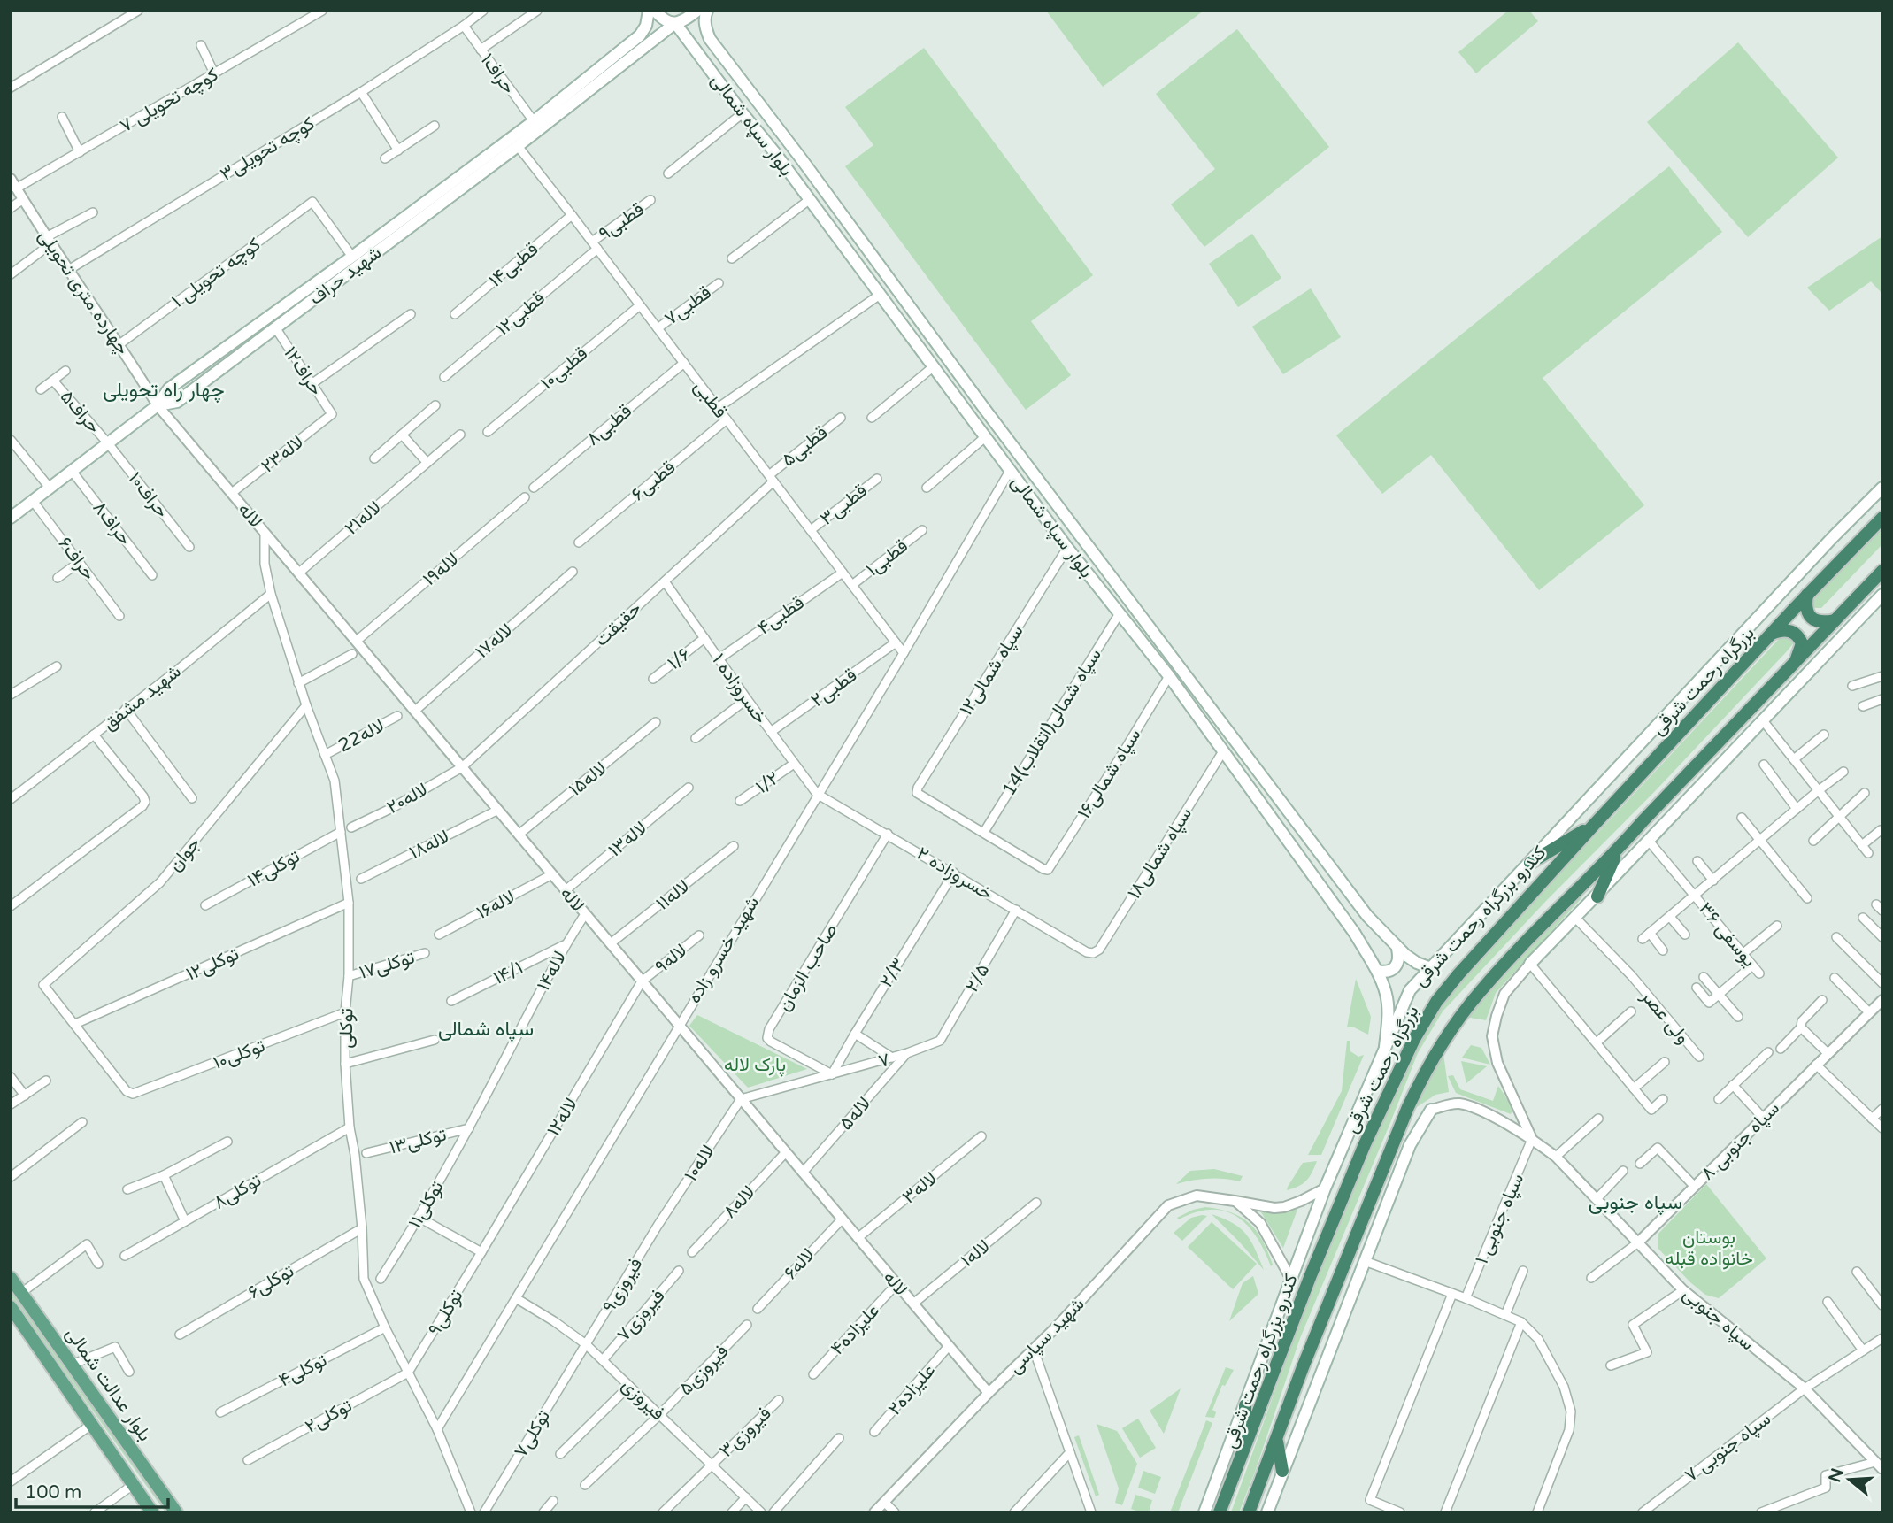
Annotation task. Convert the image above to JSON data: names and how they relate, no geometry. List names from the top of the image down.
{
  "streets": {
    "highway": ["بزرگراه رحمت شرقی"],
    "main road": [
      "بلوار سپاه شمالی",
      "شهید حراف",
      "کندرو بزرگراه رحمت شرقی",
      "بلوار عدالت شمالی"
    ],
    "street": [
      "حراف۱",
      "کوچه تحویلی ۷",
      "کوچه تحویلی۳",
      "قطبی۹",
      "قطبی۱۴",
      "کوچه تحویلی ۱",
      "چهارده متری تحویلی",
      "قطبی۷",
      "قطبی۱۲",
      "قطبی۱۰",
      "حراف۱۲",
      "قطبی",
      "حراف۵",
      "قطبی۸",
      "قطبی۵",
      "لاله۲۳",
      "قطبی۶",
      "حراف۱۰",
      "قطبی۳",
      "لاله",
      "لاله۲۱",
      "حراف۸",
      "قطبی۱",
      "حراف۶",
      "لاله۱۹",
      "قطبی۴",
      "حقیقت",
      "لاله۱۷",
      "۱/۶",
      "سپاه شمالی۱۲",
      "قطبی۲",
      "خسروزاده ۱",
      "شهید مشفق",
      "14سپاه شمالی(اتقلاب)",
      "22لاله",
      "سپاه شمالی۱۶",
      "لاله۱۵",
      "۱/۲",
      "لاله۲۰",
      "لاله۱۳",
      "لاله۱۸",
      "سپاه شمالی۱۸",
      "جوان",
      "توکلی۱۴",
      "خسروزاده ۲",
      "لاله۱۱",
      "لاله۱۶",
      "یوسفی ۳۶",
      "شهید خسرو زاده",
      "لاله۹",
      "توکلی۱۲",
      "توکلی۱۷",
      "صاحب الزمان",
      "لاله۱۴",
      "۱۴/۱",
      "۲/۳",
      "۲/۵",
      "ولی عصر",
      "توکلی",
      "۱۰توکلی",
      "۷",
      "لاله۵",
      "لاله۱۲",
      "توکلی۱۳",
      "۸ سپاه جنوبی",
      "لاله۱۰",
      "۳لاله",
      "توکلی۸",
      "لاله۸",
      "توکلی۱۱",
      "۱ سپاه جنوبی",
      "۱لاله",
      "۶لاله",
      "توکلی۶",
      "فیروزی۹",
      "توکلی۹",
      "فیروزی۷",
      "سپاه جنوبی",
      "علیزاده۴",
      "شهید سپاسی",
      "توکلی۴",
      "فیروزی۵",
      "علیزاده۲",
      "فیروزی",
      "توکلی۲",
      "فیروزی۳",
      "۷توکلی",
      "۷ سپاه جنوبی"
    ]
  },
  "crossings": [
    ["حراف۱", "کوچه تحویلی۳"],
    ["کوچه تحویلی ۷", "چهارده متری تحویلی"],
    ["بلوار سپاه شمالی", "شهید حراف"],
    ["بلوار سپاه شمالی", "سپاه شمالی۱۲"],
    ["بلوار سپاه شمالی", "14سپاه شمالی(اتقلاب)"],
    ["بلوار سپاه شمالی", "سپاه شمالی۱۶"],
    ["بلوار سپاه شمالی", "سپاه شمالی۱۸"],
    ["بلوار سپاه شمالی", "کندرو بزرگراه رحمت شرقی"],
    ["بلوار سپاه شمالی", "شهید خسرو زاده"],
    ["کوچه تحویلی۳", "چهارده متری تحویلی"],
    ["قطبی۹", "قطبی۱۲"],
    ["قطبی۹", "قطبی"],
    ["قطبی۱۴", "قطبی"],
    ["کوچه تحویلی ۱", "چهارده متری تحویلی"],
    ["شهید حراف", "چهارده متری تحویلی"],
    ["شهید حراف", "حراف۱۲"],
    ["شهید حراف", "قطبی"],
    ["شهید حراف", "حراف۵"],
    ["شهید حراف", "حراف۱۰"],
    ["شهید حراف", "لاله"],
    ["شهید حراف", "حراف۸"],
    ["شهید حراف", "حراف۶"],
    ["چهارده متری تحویلی", "لاله"],
    ["قطبی۷", "قطبی"],
    ["قطبی۱۲", "قطبی"],
    ["قطبی۱۰", "قطبی"],
    ["حراف۱۲", "لاله۲۳"],
    ["قطبی", "قطبی۸"],
    ["قطبی", "قطبی۵"],
    ["قطبی", "قطبی۶"],
    ["قطبی", "قطبی۳"],
    ["قطبی", "قطبی۱"],
    ["قطبی", "قطبی۴"],
    ["قطبی", "حقیقت"],
    ["قطبی", "قطبی۲"],
    ["قطبی", "شهید خسرو زاده"],
    ["حراف۵", "حراف۱۰"],
    ["قطبی۵", "حقیقت"],
    ["لاله۲۳", "لاله"],
    ["لاله", "لاله۲۱"],
    ["لاله", "لاله۱۹"],
    ["لاله", "حقیقت"],
    ["لاله", "لاله۱۷"],
    ["لاله", "لاله۱۵"],
    ["لاله", "لاله۲۰"],
    ["لاله", "لاله۱۳"],
    ["لاله", "لاله۱۸"],
    ["لاله", "لاله۱۱"],
    ["لاله", "لاله۱۶"],
    ["لاله", "شهید خسرو زاده"],
    ["لاله", "لاله۹"],
    ["لاله", "لاله۱۴"],
    ["لاله", "توکلی"],
    ["لاله", "۷"],
    ["لاله", "لاله۵"],
    ["لاله", "لاله۱۲"],
    ["لاله", "لاله۱۰"],
    ["لاله", "۳لاله"],
    ["لاله", "لاله۸"],
    ["لاله", "۱لاله"],
    ["لاله", "۶لاله"],
    ["لاله", "علیزاده۴"],
    ["لاله", "شهید سپاسی"],
    ["لاله", "علیزاده۲"],
    ["قطبی۴", "خسروزاده ۱"],
    ["حقیقت", "خسروزاده ۱"],
    ["حقیقت", "لاله۲۰"],
    ["۱/۶", "خسروزاده ۱"],
    ["سپاه شمالی۱۲", "14سپاه شمالی(اتقلاب)"],
    ["سپاه شمالی۱۲", "سپاه شمالی۱۶"],
    ["قطبی۲", "خسروزاده ۱"],
    ["خسروزاده ۱", "۱/۲"],
    ["خسروزاده ۱", "خسروزاده ۲"],
    ["خسروزاده ۱", "شهید خسرو زاده"],
    ["شهید مشفق", "توکلی"],
    ["14سپاه شمالی(اتقلاب)", "سپاه شمالی۱۶"],
    ["22لاله", "توکلی"],
    ["سپاه شمالی۱۸", "خسروزاده ۲"],
    ["جوان", "توکلی۱۲"],
    ["جوان", "توکلی"],
    ["جوان", "۱۰توکلی"],
    ["توکلی۱۴", "توکلی"],
    ["خسروزاده ۲", "شهید خسرو زاده"],
    ["خسروزاده ۲", "صاحب الزمان"],
    ["خسروزاده ۲", "۲/۳"],
    ["خسروزاده ۲", "۲/۵"],
    ["کندرو بزرگراه رحمت شرقی", "شهید سپاسی"],
    ["شهید خسرو زاده", "توکلی"],
    ["شهید خسرو زاده", "فیروزی"],
    ["لاله۹", "لاله۱۲"],
    ["توکلی۱۲", "توکلی"],
    ["توکلی۱۲", "۱۰توکلی"],
    ["توکلی۱۷", "توکلی"],
    ["صاحب الزمان", "۲/۳"],
    ["صاحب الزمان", "۷"],
    ["لاله۱۴", "۱۴/۱"],
    ["لاله۱۴", "توکلی۱۳"],
    ["لاله۱۴", "توکلی۱۱"],
    ["۲/۳", "۷"],
    ["۲/۵", "۷"],
    ["توکلی", "۱۰توکلی"],
    ["توکلی", "توکلی۸"],
    ["توکلی", "توکلی۶"],
    ["توکلی", "توکلی۹"],
    ["توکلی", "توکلی۴"],
    ["توکلی", "توکلی۲"],
    ["۷", "لاله۵"],
    ["۷", "لاله۱۰"],
    ["لاله۱۲", "توکلی۹"],
    ["توکلی۱۳", "توکلی۱۱"],
    ["۸ سپاه جنوبی", "سپاه جنوبی"],
    ["لاله۱۰", "فیروزی۹"],
    ["۱ سپاه جنوبی", "سپاه جنوبی"],
    ["فیروزی۹", "فیروزی"],
    ["فیروزی۹", "۷توکلی"],
    ["توکلی۹", "توکلی۲"],
    ["فیروزی۷", "فیروزی"],
    ["سپاه جنوبی", "۷ سپاه جنوبی"],
    ["فیروزی۵", "فیروزی"],
    ["فیروزی", "فیروزی۳"]
  ],
  "districts": ["چهار راه تحویلی", "سپاه شمالی", "سپاه جنوبی"],
  "parks": ["پارک لاله", "بوستان خانواده قبله"],
  "scale_bar": "100 m",
  "north": "left"
}
